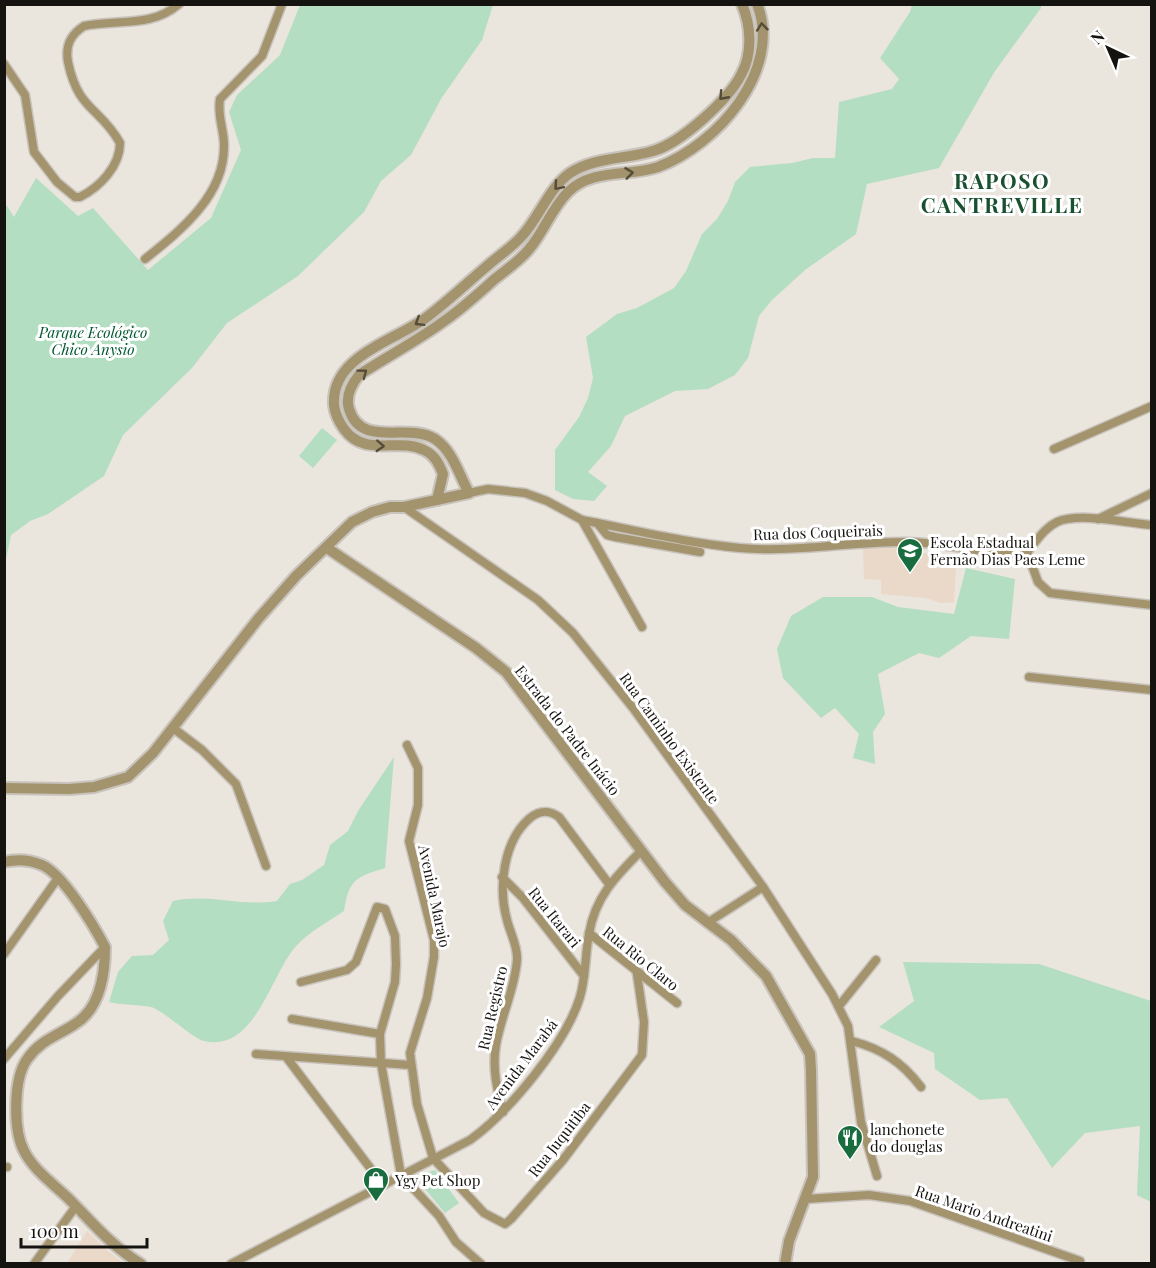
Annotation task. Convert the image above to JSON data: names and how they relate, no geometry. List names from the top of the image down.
{
  "streets": {
    "street": [
      "Rua dos Coqueirais",
      "Estrada do Padre Inácio",
      "Rua Caminho Existente",
      "Avenida Marajo",
      "Rua Itarari",
      "Rua Rio Claro",
      "Rua Registro",
      "Avenida Marabá",
      "Rua Juquitiba",
      "Rua Mario Andreatini"
    ]
  },
  "crossings": [
    ["Estrada do Padre Inácio", "Avenida Marabá"],
    ["Estrada do Padre Inácio", "Rua Mario Andreatini"],
    ["Avenida Marajo", "Avenida Marabá"],
    ["Avenida Marajo", "Rua Juquitiba"],
    ["Rua Itarari", "Rua Registro"],
    ["Rua Itarari", "Avenida Marabá"],
    ["Rua Rio Claro", "Avenida Marabá"],
    ["Rua Rio Claro", "Rua Juquitiba"],
    ["Rua Registro", "Avenida Marabá"],
    ["Avenida Marabá", "Rua Juquitiba"]
  ],
  "districts": ["RAPOSO CANTREVILLE"],
  "parks": ["Parque Ecológico Chico Anysio"],
  "places": {
    "school or university": ["Escola Estadual Fernão Dias Paes Leme"],
    "restaurant": ["lanchonete do douglas"],
    "shop": ["Ygy Pet Shop"]
  },
  "scale_bar": "100 m",
  "north": "top left"
}
